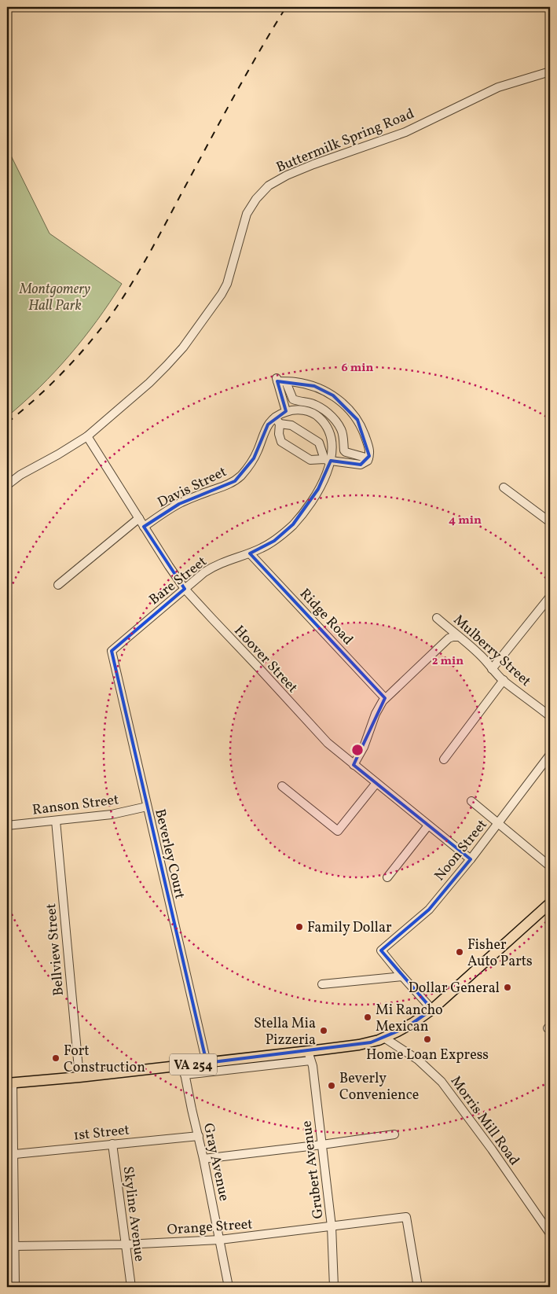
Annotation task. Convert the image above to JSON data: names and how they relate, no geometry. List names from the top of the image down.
{
  "streets": {
    "main road": ["VA 254"],
    "street": [
      "Buttermilk Spring Road",
      "Davis Street",
      "Bare Street",
      "Ridge Road",
      "Mulberry Street",
      "Hoover Street",
      "Ranson Street",
      "Noon Street",
      "Beverley Court",
      "Bellview Street",
      "Morris Mill Road",
      "1st Street",
      "Gray Avenue",
      "Grubert Avenue",
      "Skyline Avenue",
      "Orange Street"
    ]
  },
  "crossings": [
    ["Buttermilk Spring Road", "Hoover Street"],
    ["Davis Street", "Bare Street"],
    ["Davis Street", "Hoover Street"],
    ["Bare Street", "Ridge Road"],
    ["Bare Street", "Hoover Street"],
    ["Bare Street", "Beverley Court"],
    ["Hoover Street", "Noon Street"],
    ["Ranson Street", "Beverley Court"],
    ["Ranson Street", "Bellview Street"],
    ["Beverley Court", "VA 254"],
    ["Bellview Street", "VA 254"],
    ["VA 254", "Morris Mill Road"],
    ["VA 254", "Gray Avenue"],
    ["VA 254", "Grubert Avenue"],
    ["1st Street", "Gray Avenue"],
    ["1st Street", "Skyline Avenue"],
    ["Gray Avenue", "Orange Street"],
    ["Grubert Avenue", "Orange Street"],
    ["Skyline Avenue", "Orange Street"]
  ],
  "parks": ["Montgomery Hall Park"],
  "places": [
    "Family Dollar",
    "Fisher Auto Parts",
    "Dollar General",
    "Mi Rancho Mexican",
    "Stella Mia Pizzeria",
    "Home Loan Express",
    "Fort Construction",
    "Beverly Convenience"
  ],
  "rings": ["6 min", "4 min", "2 min"]
}
